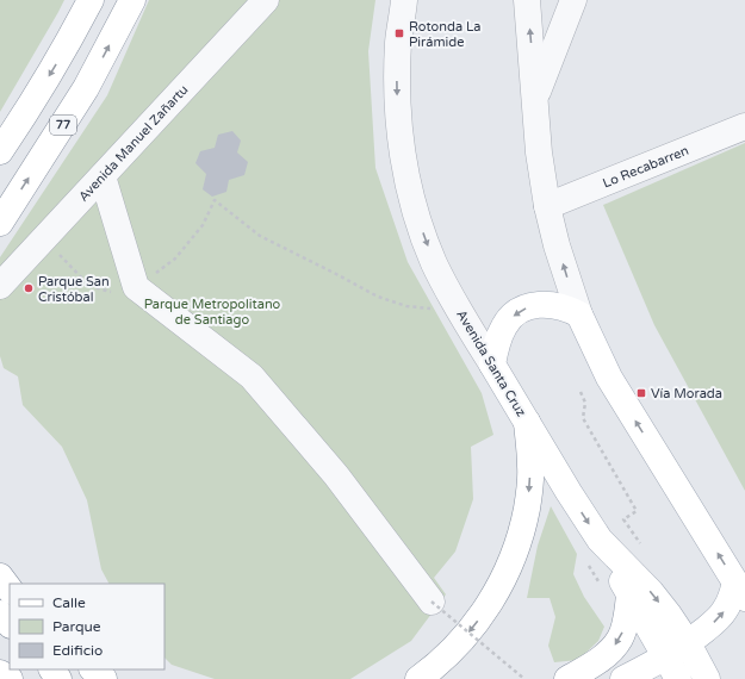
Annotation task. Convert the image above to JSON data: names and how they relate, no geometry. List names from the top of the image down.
{
  "streets": {
    "main road": ["77", "Avenida Santa Cruz"],
    "street": ["Avenida Manuel Zañartu", "Lo Recabarren"]
  },
  "parks": ["Parque Metropolitano de Santiago"],
  "places": {
    "transit": ["Rotonda La Pirámide", "Vía Morada"],
    "other": ["Parque San Cristóbal"]
  },
  "legend": ["Calle", "Parque", "Edificio"]
}
